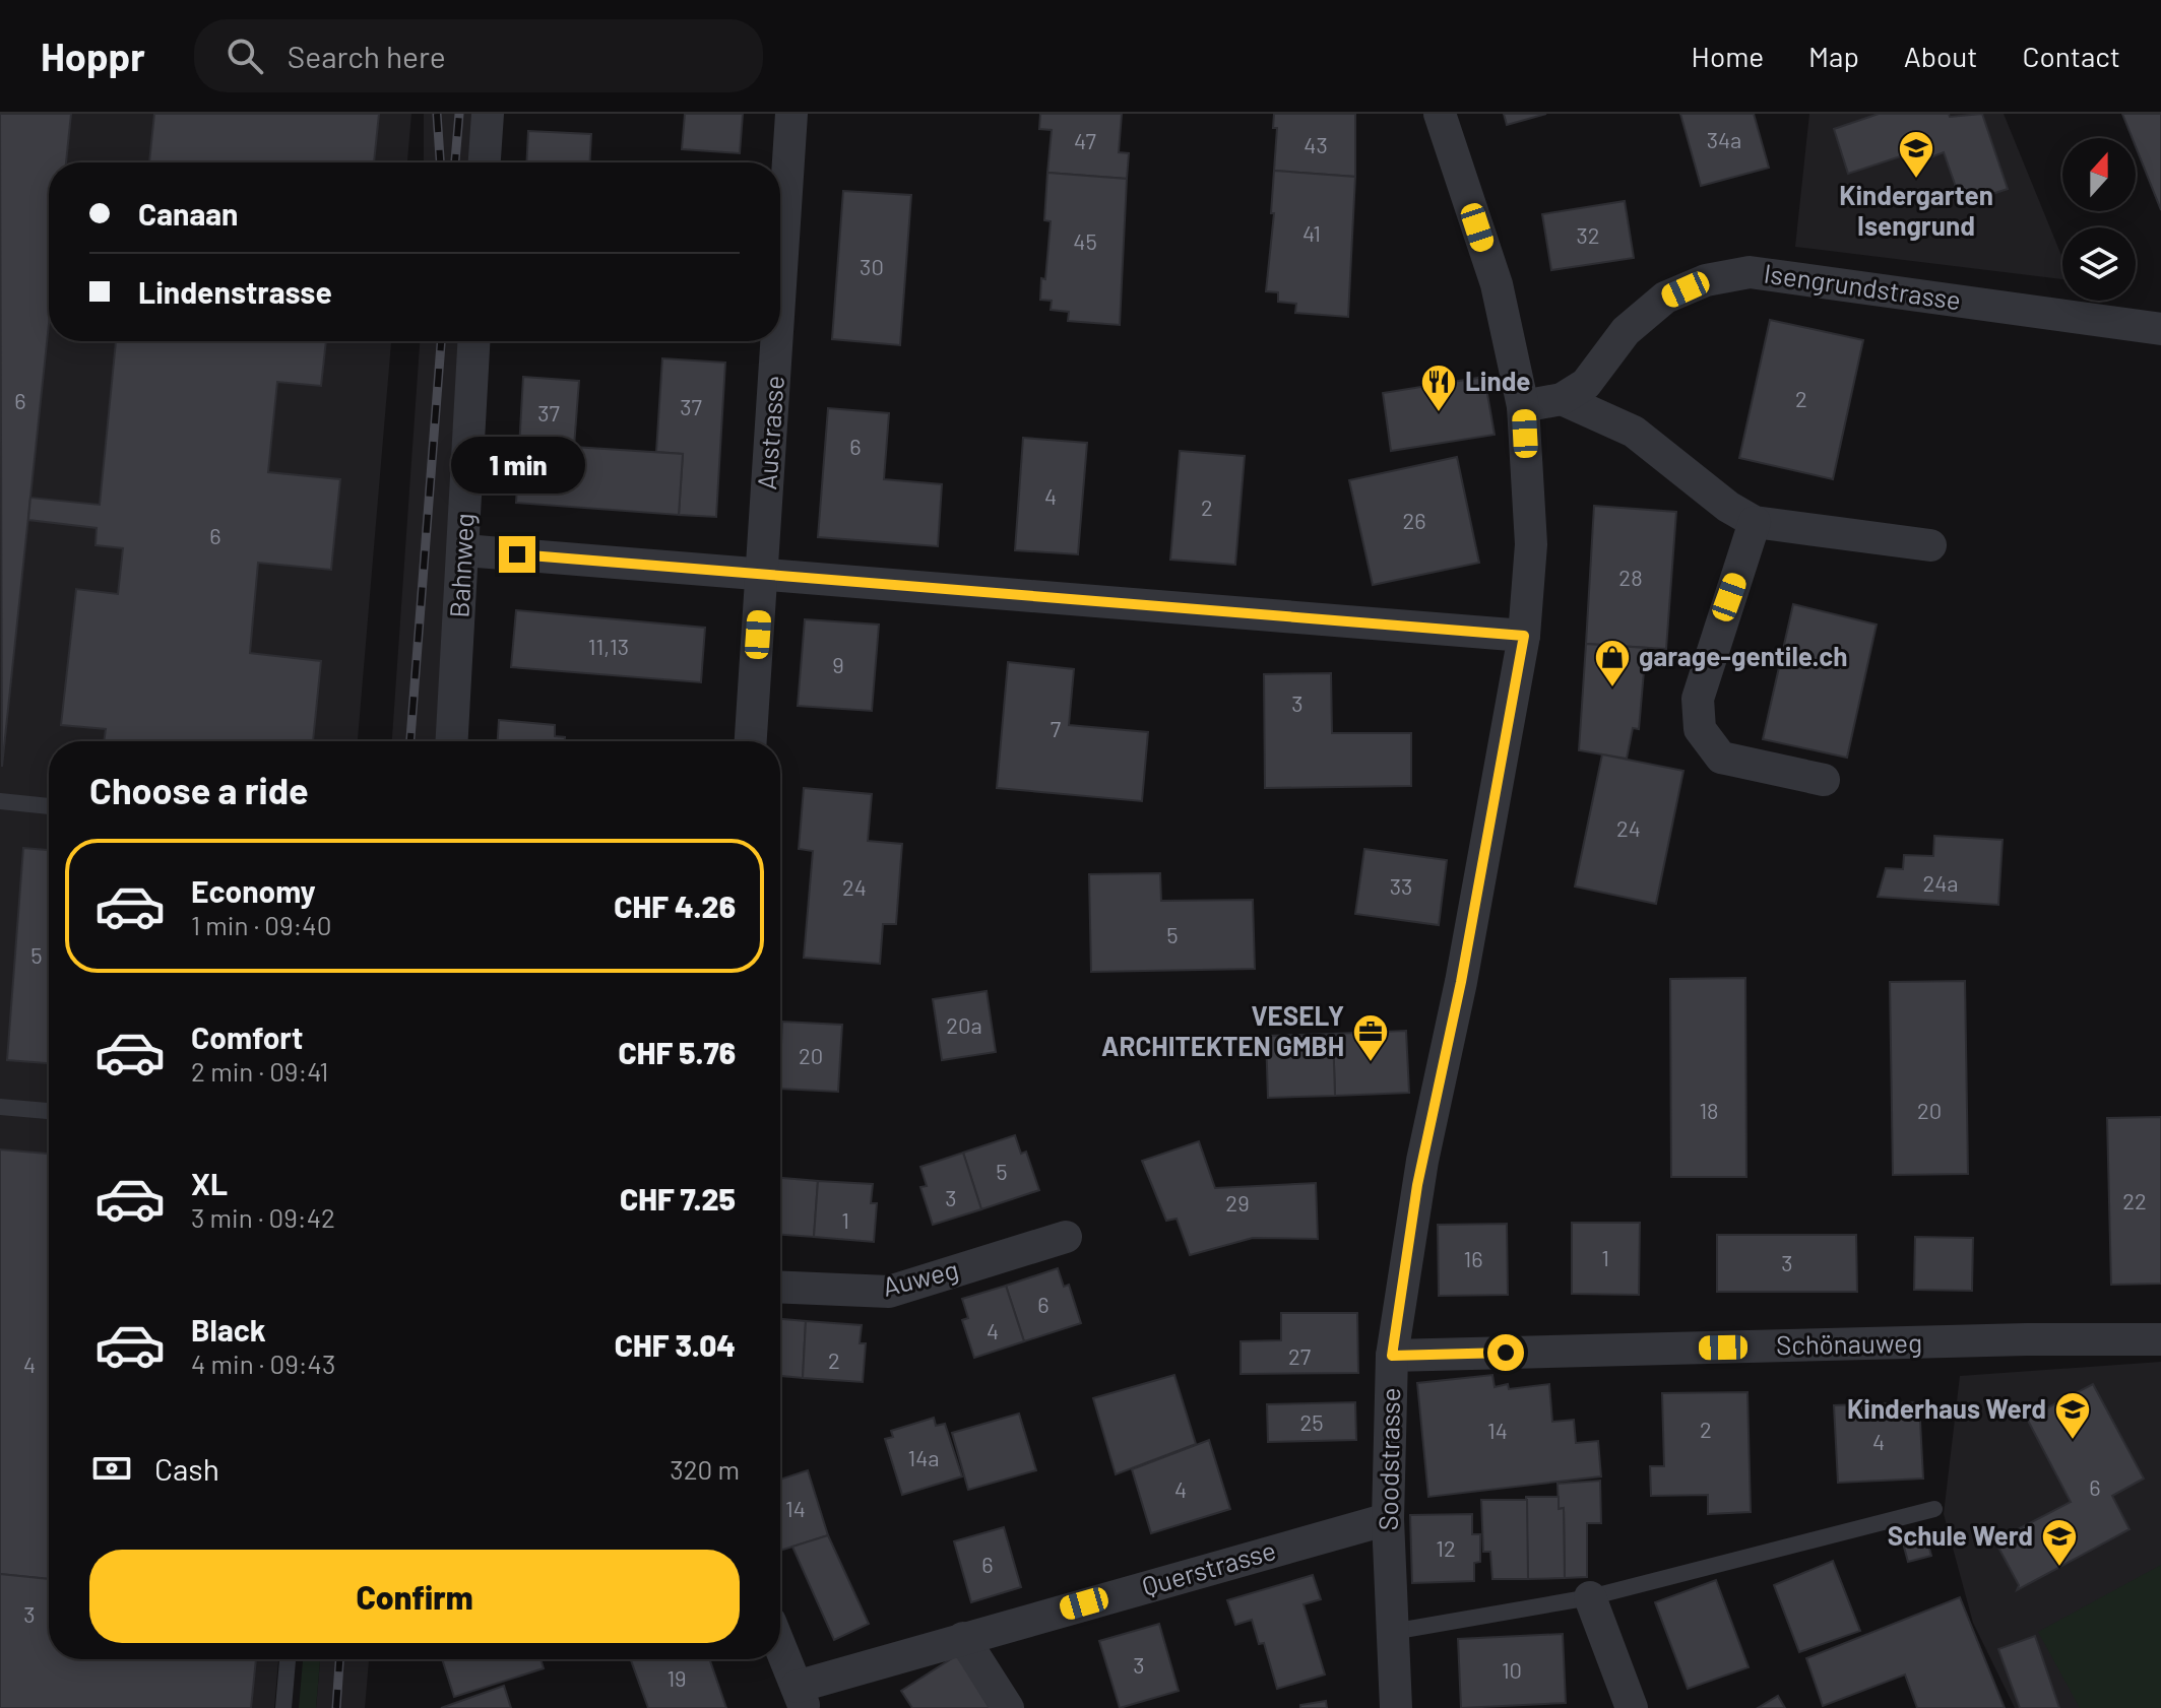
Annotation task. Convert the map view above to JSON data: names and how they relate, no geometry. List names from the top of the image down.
{
  "streets": {
    "street": [
      "Isengrundstrasse",
      "Austrasse",
      "Bahnweg",
      "Auweg",
      "Schönauweg",
      "Soodstrasse",
      "Querstrasse"
    ]
  },
  "crossings": [
    ["Isengrundstrasse", "Soodstrasse"],
    ["Schönauweg", "Soodstrasse"],
    ["Soodstrasse", "Querstrasse"]
  ],
  "places": {
    "school or university": ["Kindergarten Isengrund", "Kinderhaus Werd", "Schule Werd"],
    "restaurant": ["Linde"],
    "shop": ["garage-gentile.ch"],
    "office": ["VESELY ARCHITEKTEN GMBH"]
  },
  "house_numbers": [
    "34a",
    "47",
    "43",
    "41",
    "32",
    "45",
    "30",
    "2",
    "6",
    "37",
    "37",
    "6",
    "4",
    "2",
    "26",
    "6",
    "28",
    "11,13",
    "9",
    "3",
    "7",
    "24",
    "24a",
    "33",
    "24",
    "5",
    "5",
    "20a",
    "20",
    "18",
    "20",
    "5",
    "3",
    "22",
    "29",
    "1",
    "1",
    "16",
    "3",
    "6",
    "4",
    "27",
    "2",
    "4",
    "25",
    "2",
    "14",
    "4",
    "14a",
    "6",
    "4",
    "14",
    "12",
    "6",
    "3",
    "3",
    "10",
    "19"
  ],
  "north": "top",
  "page": {
    "header": "Hoppr",
    "search": "Search here",
    "nav": [
      "Home",
      "Map",
      "About",
      "Contact"
    ],
    "banner": ["Canaan", "Lindenstrasse"],
    "bubble": "1 min",
    "heading": "Choose a ride",
    "list": [
      {
        "name": "Economy",
        "note": "1 min · 09:40",
        "value": "CHF 4.26"
      },
      {
        "name": "Comfort",
        "note": "2 min · 09:41",
        "value": "CHF 5.76"
      },
      {
        "name": "XL",
        "note": "3 min · 09:42",
        "value": "CHF 7.25"
      },
      {
        "name": "Black",
        "note": "4 min · 09:43",
        "value": "CHF 3.04"
      }
    ],
    "pay": ["Cash", "320 m"],
    "buttons": "Confirm"
  }
}
